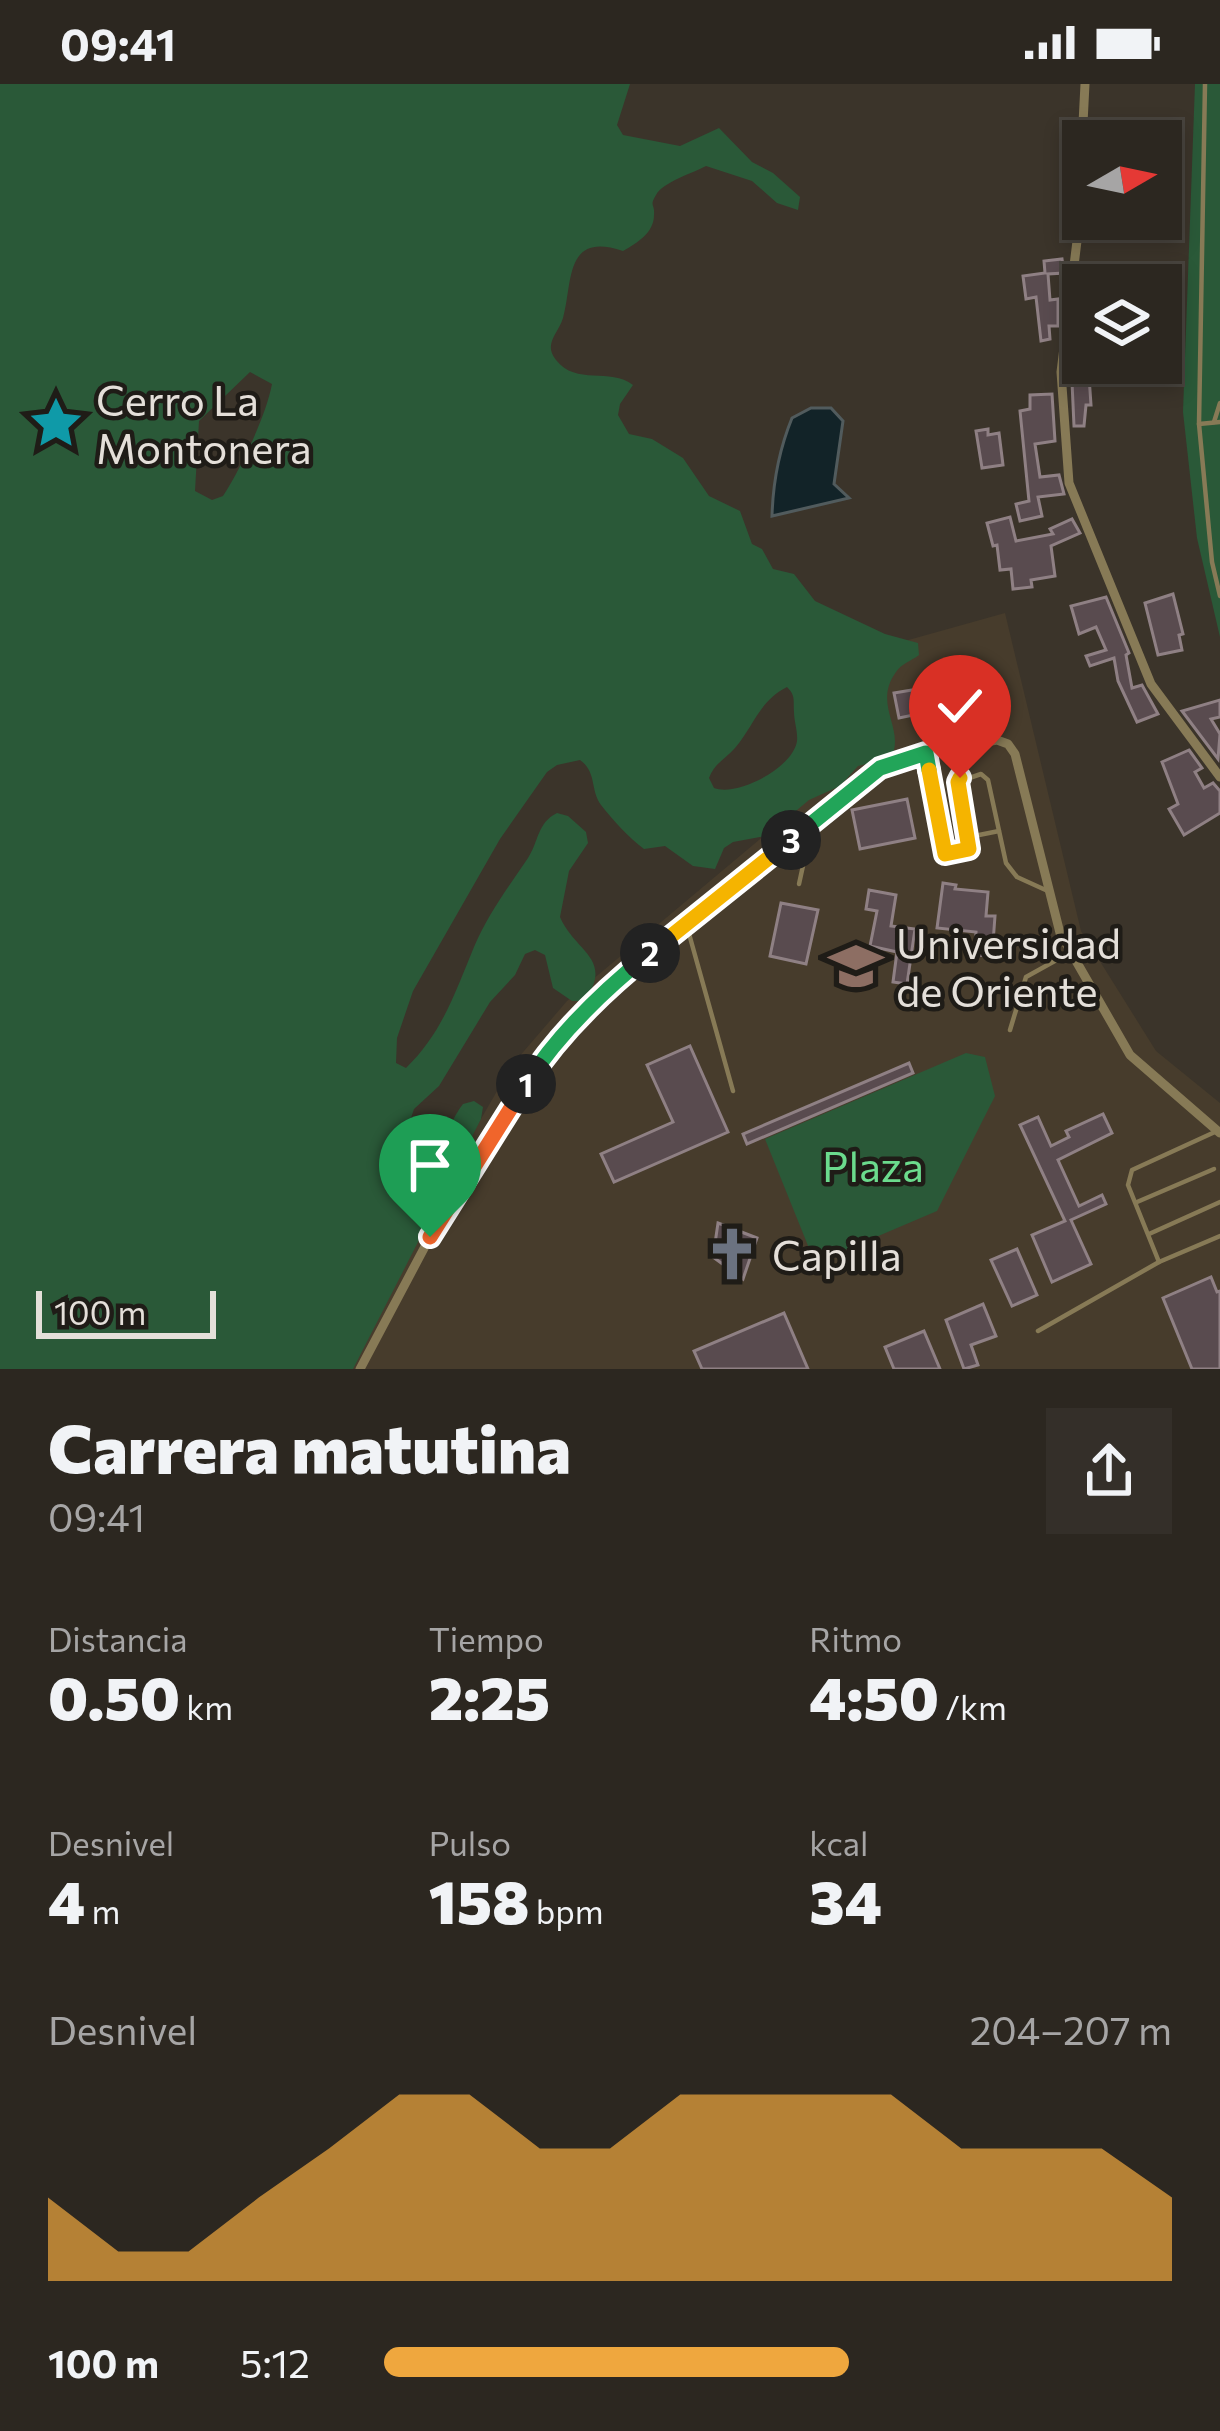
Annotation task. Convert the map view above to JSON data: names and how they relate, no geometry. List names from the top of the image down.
{
  "parks": ["Plaza"],
  "places": {
    "place": ["Cerro La Montonera"],
    "school or university": ["Universidad de Oriente"],
    "church": ["Capilla"]
  },
  "scale_bar": "100 m",
  "north": "right",
  "page": {
    "status": "09:41",
    "pins": ["3", "2", "1"],
    "scale": "100 m",
    "heading": ["Carrera matutina", "09:41"],
    "stats": [
      ["Distancia", "0.50 km"],
      ["Tiempo", "2:25"],
      ["Ritmo", "4:50 /km"],
      ["Desnivel", "4 m"],
      ["Pulso", "158 bpm"],
      ["kcal", "34"]
    ],
    "chart": ["Desnivel", "204–207 m"],
    "list": [
      {
        "name": "100 m",
        "note": "5:12"
      }
    ]
  }
}
